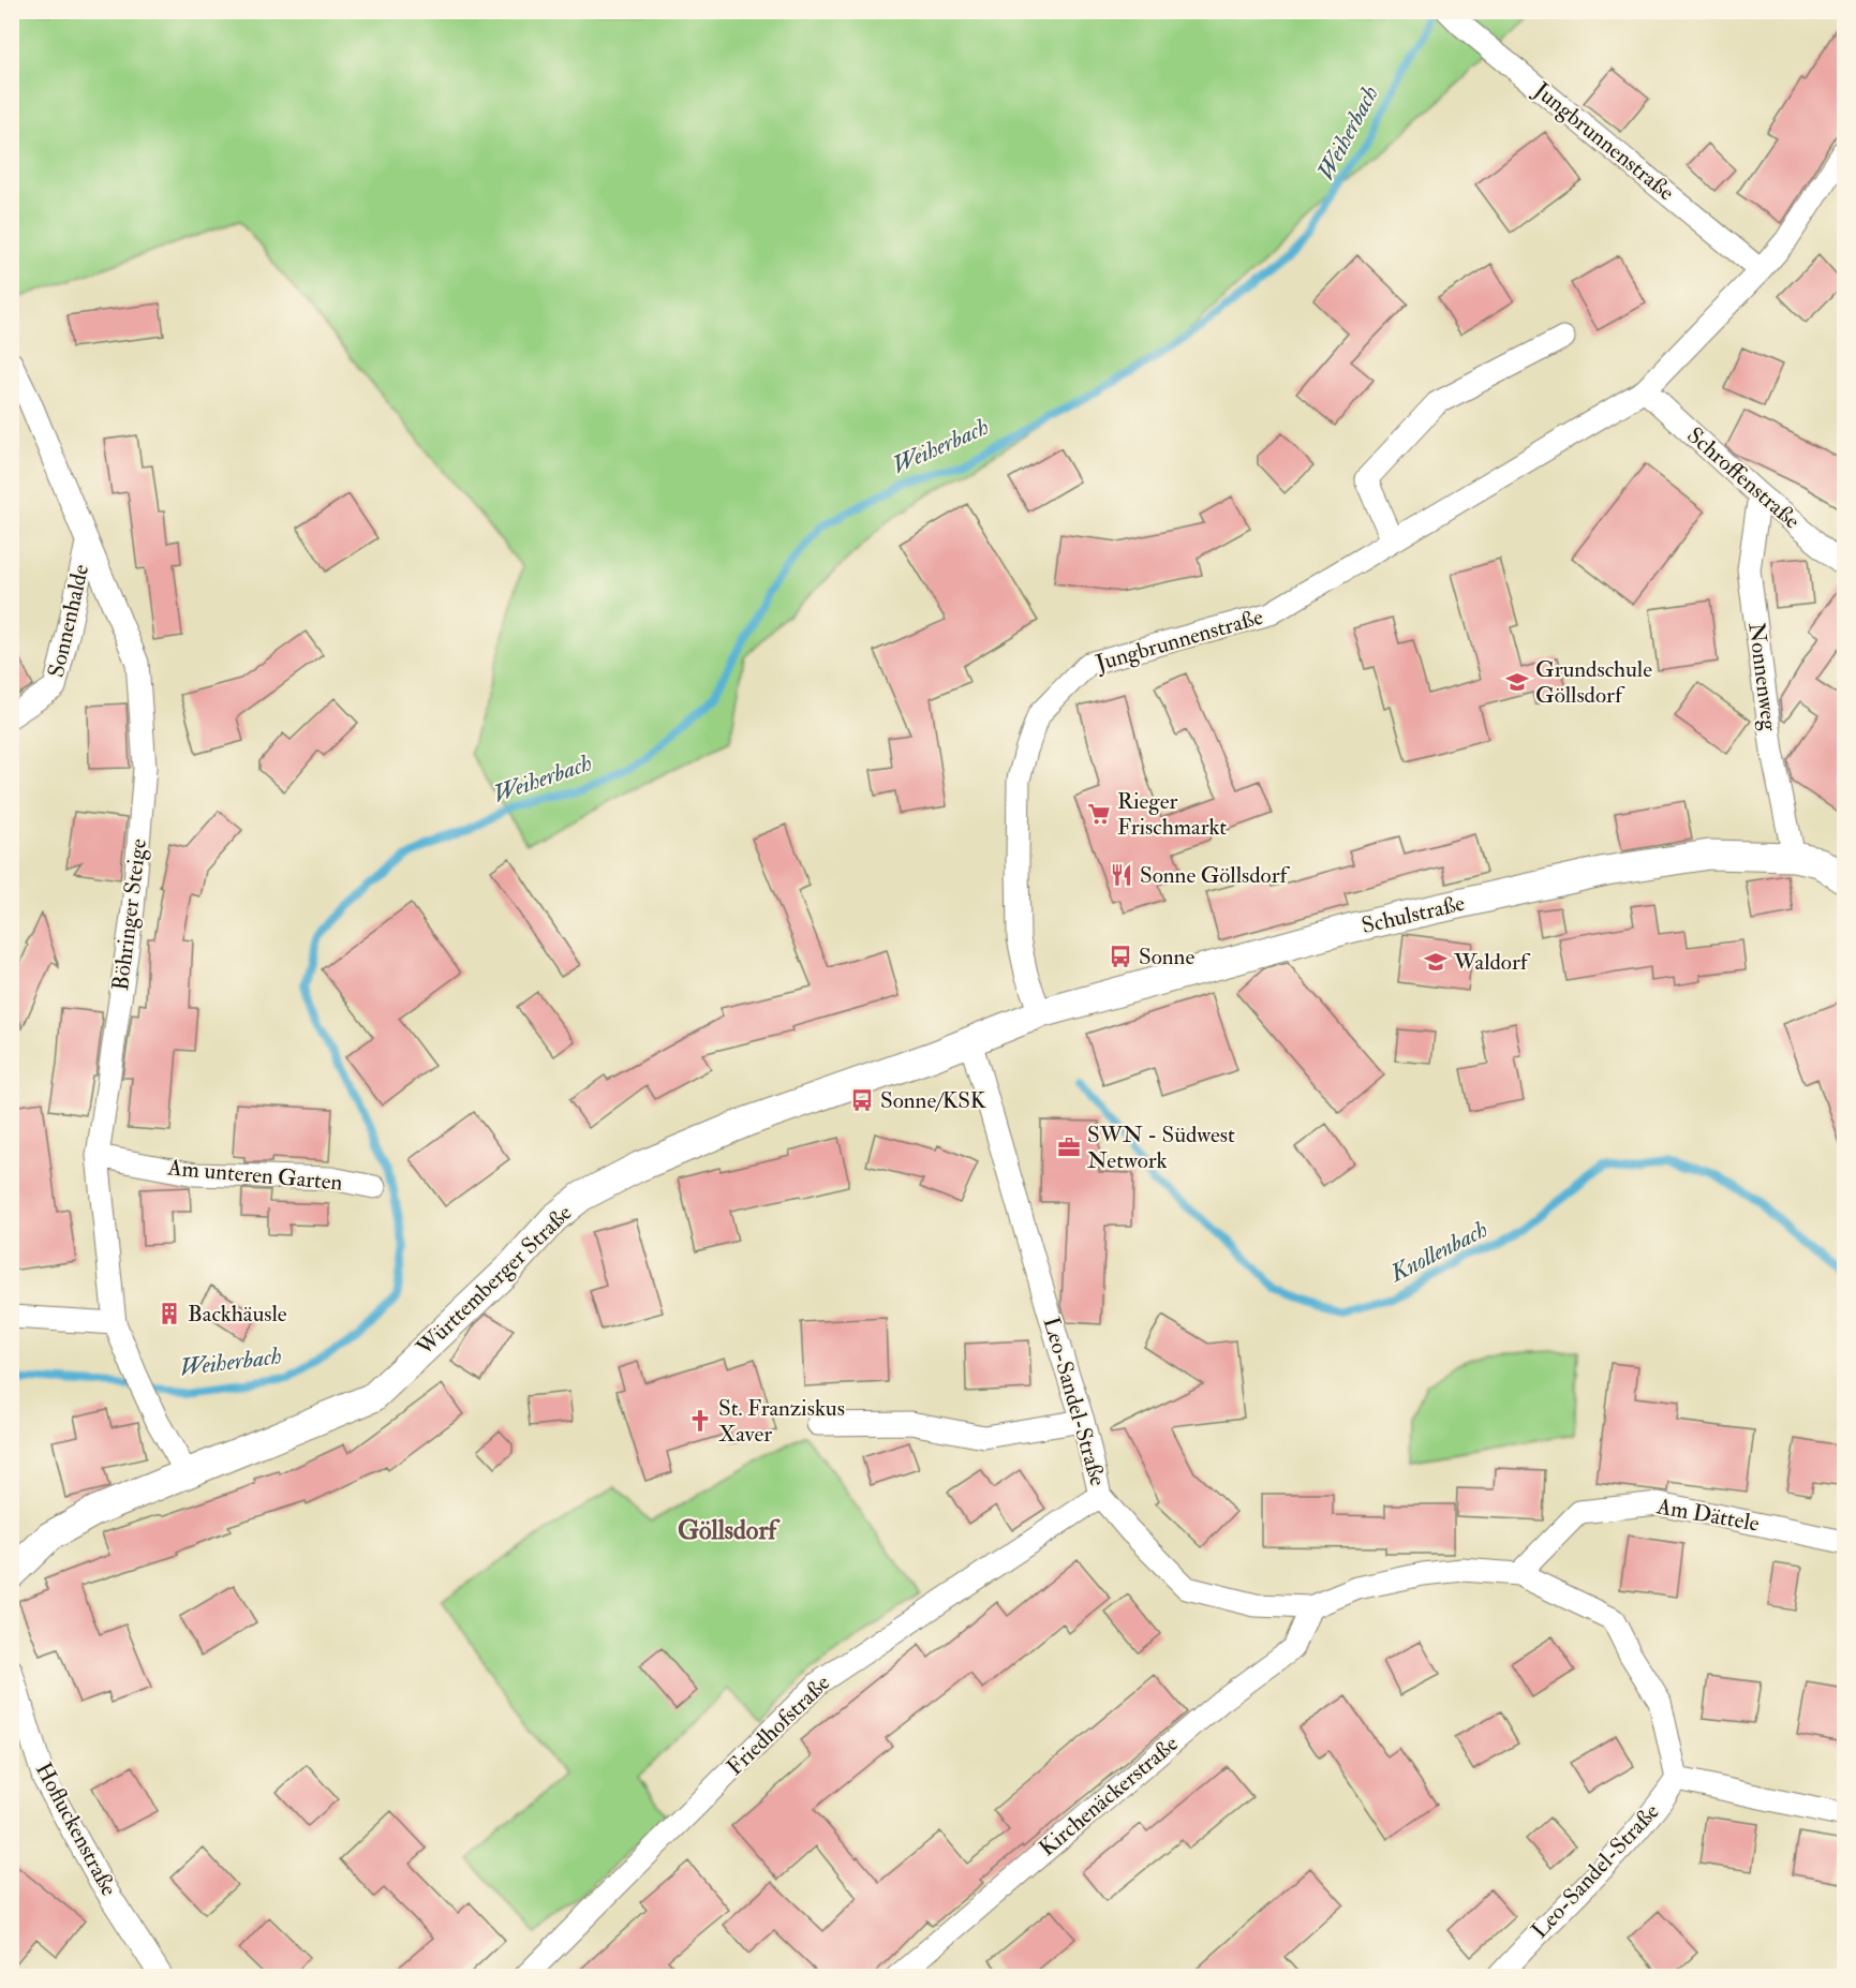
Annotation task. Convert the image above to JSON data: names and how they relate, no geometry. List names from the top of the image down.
{
  "streets": {
    "street": [
      "Jungbrunnenstraße",
      "Schroffenstraße",
      "Sonnenhalde",
      "Nonnenweg",
      "Böhringer Steige",
      "Schulstraße",
      "Am unteren Garten",
      "Württemberger Straße",
      "Leo-Sandel-Straße",
      "Am Dättele",
      "Friedhofstraße",
      "Kirchenäckerstraße",
      "Hofluckenstraße"
    ]
  },
  "crossings": [
    ["Jungbrunnenstraße", "Schroffenstraße"],
    ["Jungbrunnenstraße", "Schulstraße"],
    ["Jungbrunnenstraße", "Württemberger Straße"],
    ["Schroffenstraße", "Nonnenweg"],
    ["Sonnenhalde", "Böhringer Steige"],
    ["Nonnenweg", "Schulstraße"],
    ["Böhringer Steige", "Am unteren Garten"],
    ["Böhringer Steige", "Württemberger Straße"],
    ["Schulstraße", "Württemberger Straße"],
    ["Württemberger Straße", "Leo-Sandel-Straße"],
    ["Leo-Sandel-Straße", "Am Dättele"],
    ["Leo-Sandel-Straße", "Friedhofstraße"],
    ["Leo-Sandel-Straße", "Kirchenäckerstraße"]
  ],
  "districts": ["Göllsdorf"],
  "water": ["Weiherbach", "Knollenbach"],
  "places": {
    "school or university": ["Grundschule Göllsdorf", "Waldorf"],
    "supermarket": ["Rieger Frischmarkt"],
    "restaurant": ["Sonne Göllsdorf"],
    "bus stop": ["Sonne", "Sonne/KSK"],
    "office": ["SWN - Südwest Network"],
    "building": ["Backhäusle"],
    "church": ["St. Franziskus Xaver"]
  }
}
